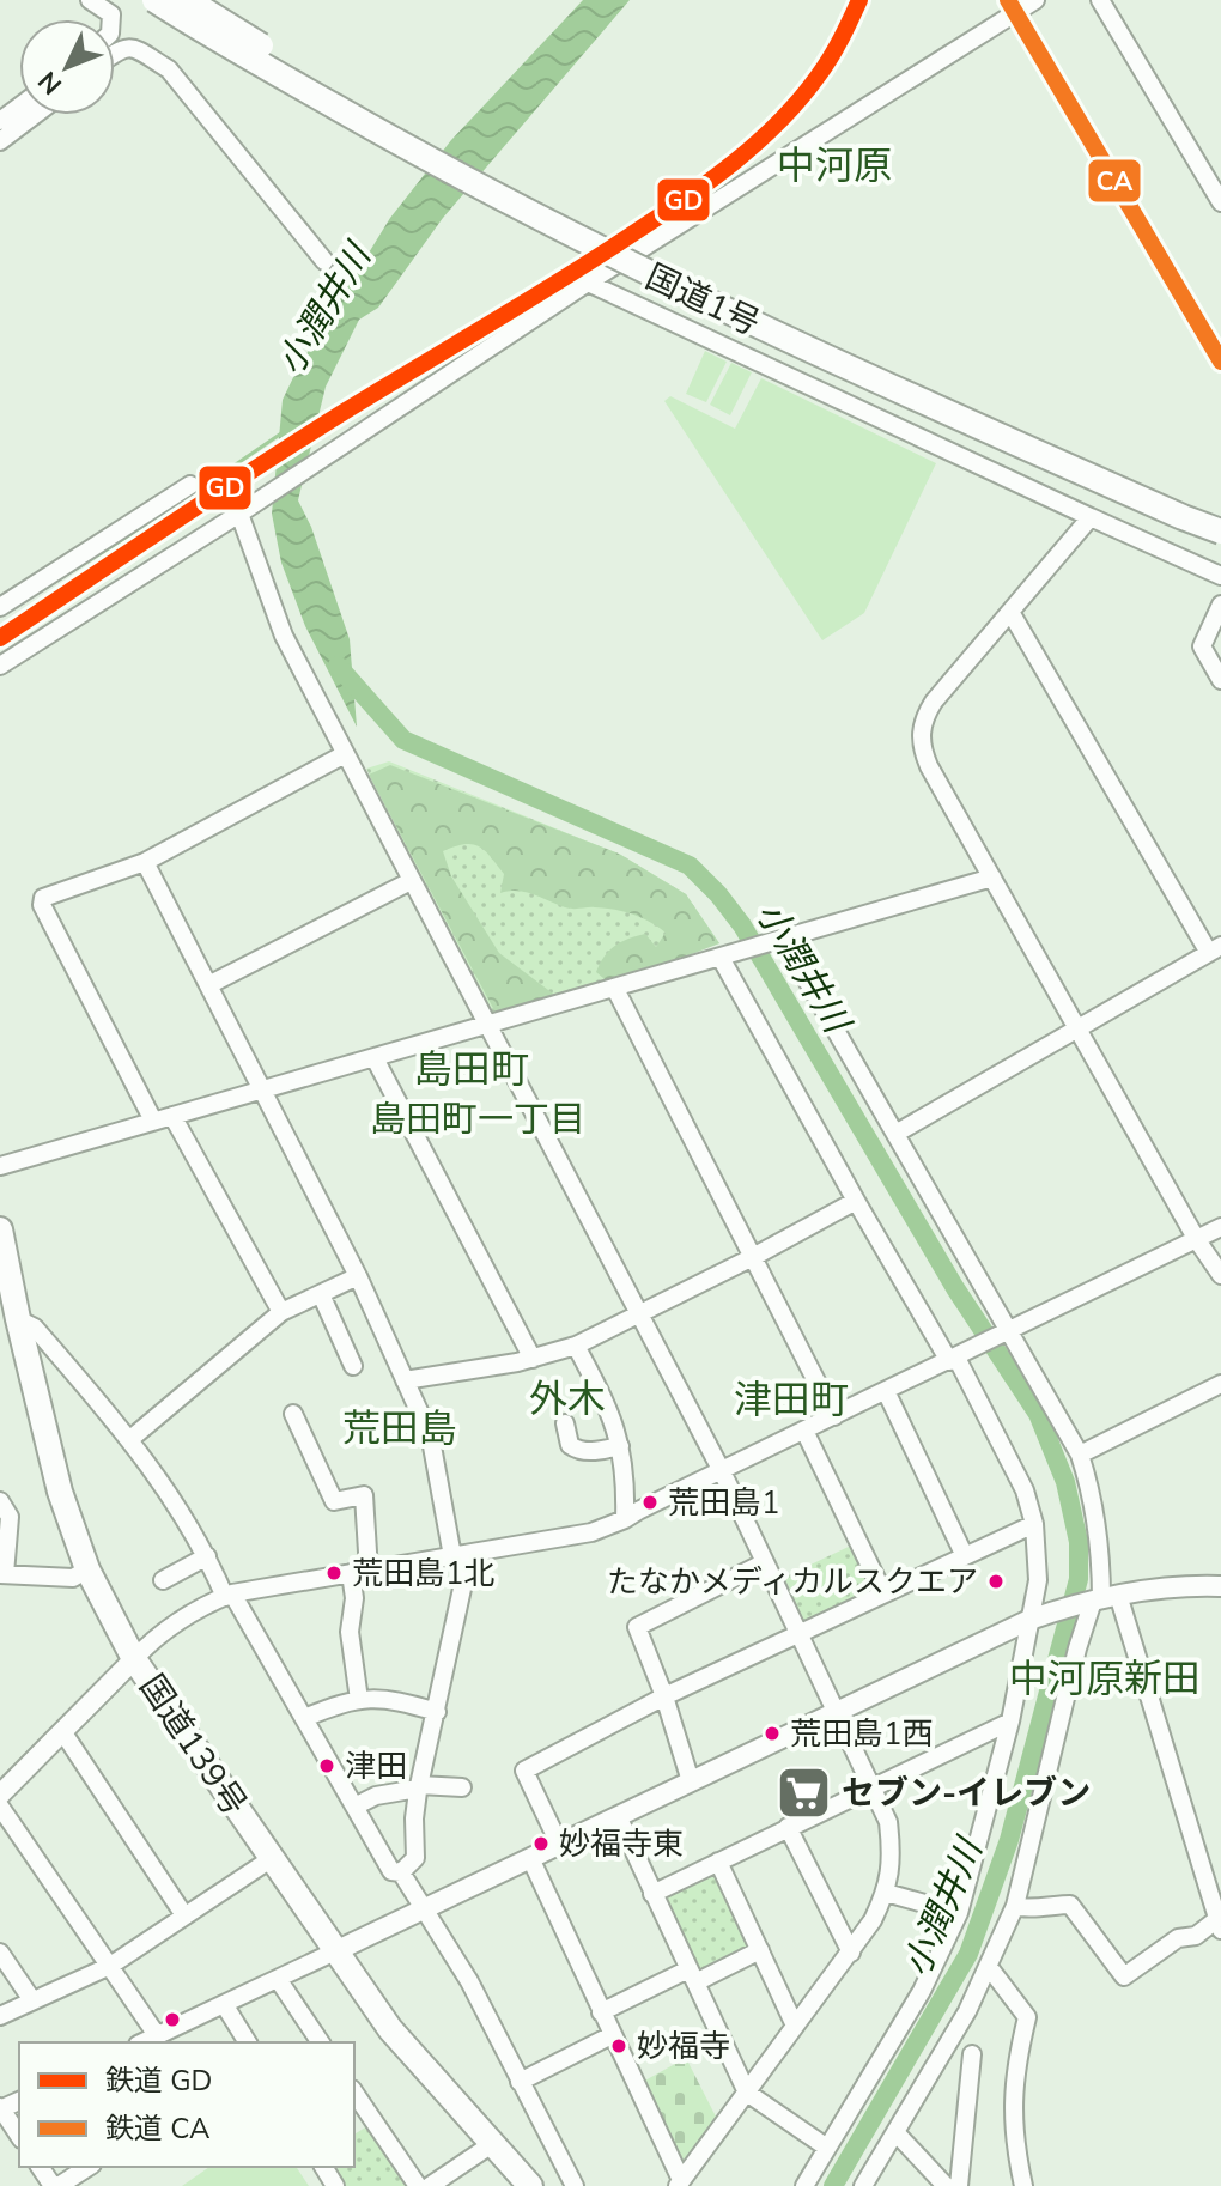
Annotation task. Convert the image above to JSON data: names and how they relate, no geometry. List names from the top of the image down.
{
  "streets": {
    "highway": ["国道1号", "国道139号"]
  },
  "districts": [
    "中河原",
    "島田町",
    "島田町一丁目",
    "外木",
    "津田町",
    "荒田島",
    "中河原新田"
  ],
  "water": ["小潤井川"],
  "places": {
    "other": [
      "荒田島1",
      "荒田島1北",
      "たなかメディカルスクエア",
      "荒田島1西",
      "津田",
      "妙福寺東",
      "妙福寺"
    ],
    "supermarket": ["セブン-イレブン"]
  },
  "lines": ["rail line GD", "rail line CA"],
  "legend": ["鉄道 GD", "鉄道 CA"],
  "north": "bottom left"
}
